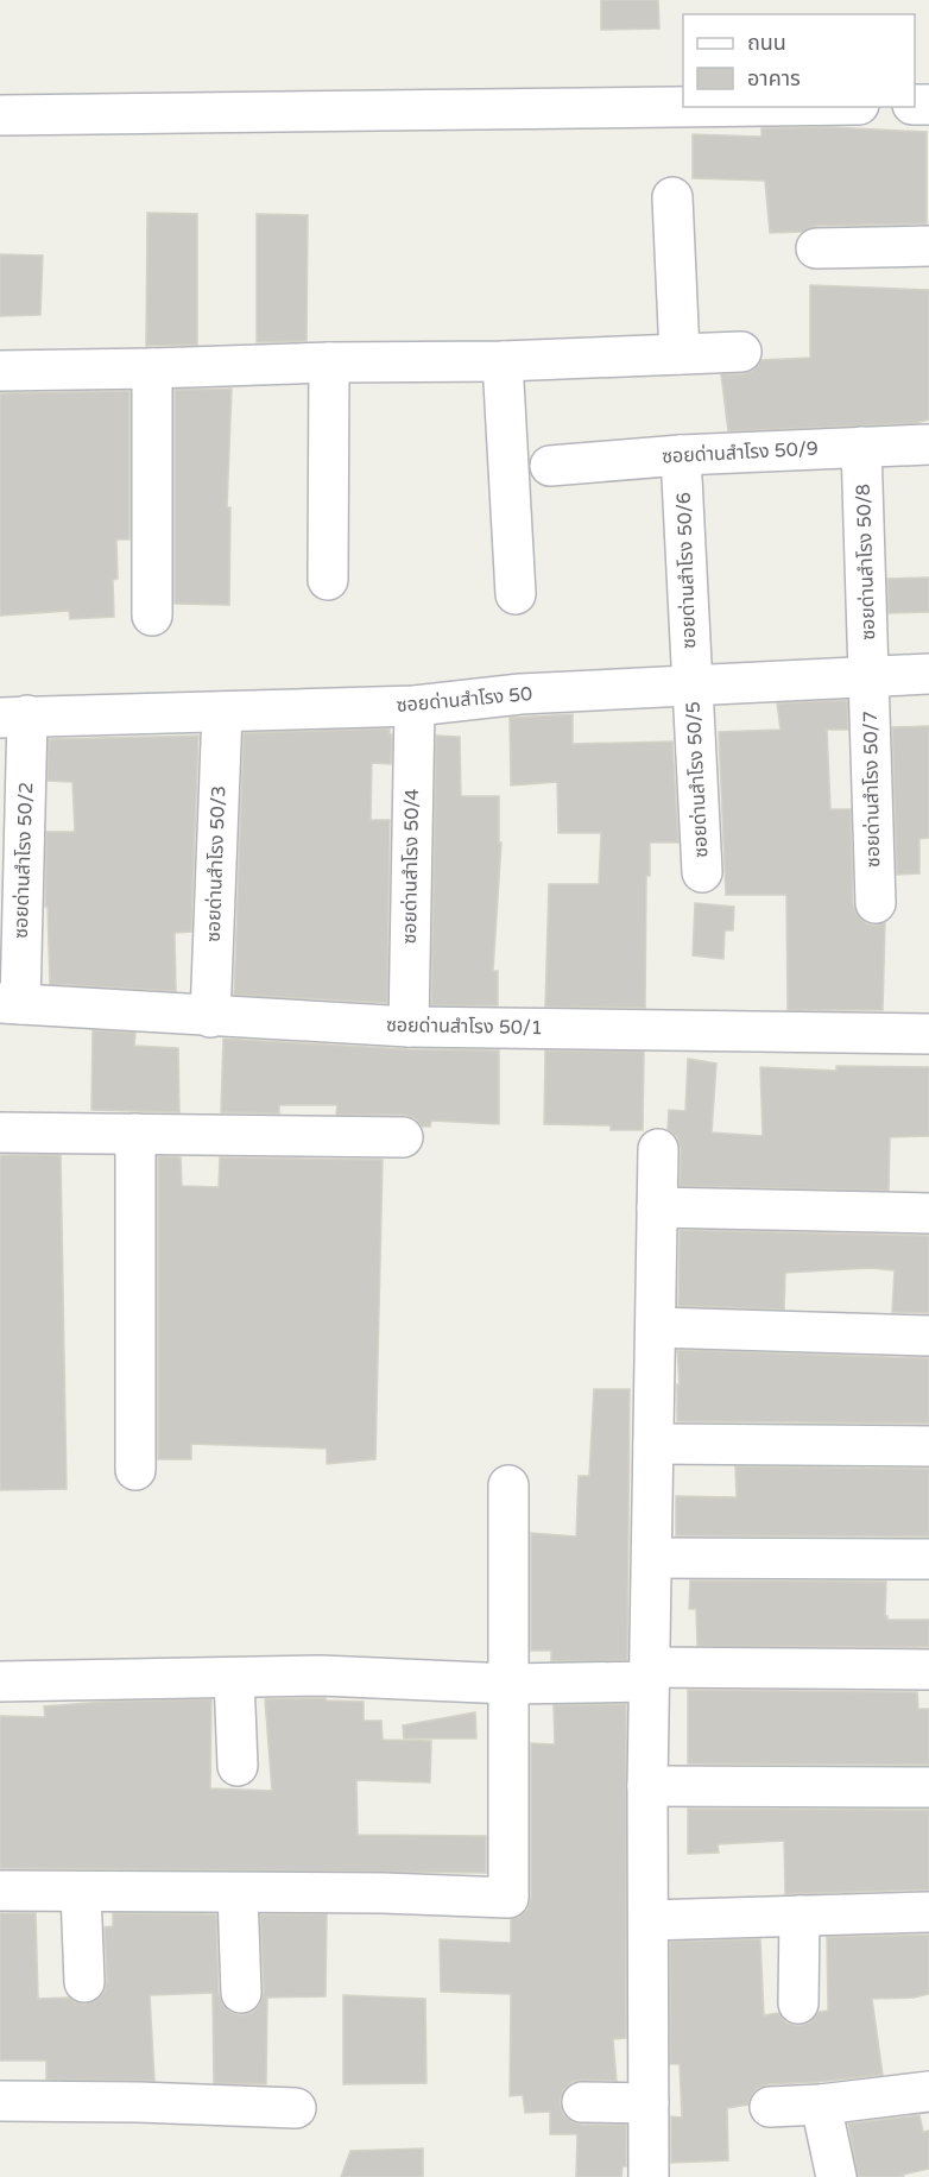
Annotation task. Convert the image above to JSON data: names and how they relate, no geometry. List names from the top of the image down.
{
  "streets": {
    "street": [
      "ซอยด่านสำโรง 50/9",
      "ซอยด่านสำโรง 50/8",
      "ซอยด่านสำโรง 50/6",
      "ซอยด่านสำโรง 50",
      "ซอยด่านสำโรง 50/5",
      "ซอยด่านสำโรง 50/7",
      "ซอยด่านสำโรง 50/2",
      "ซอยด่านสำโรง 50/3",
      "ซอยด่านสำโรง 50/4",
      "ซอยด่านสำโรง 50/1"
    ]
  },
  "crossings": [
    ["ซอยด่านสำโรง 50/9", "ซอยด่านสำโรง 50/8"],
    ["ซอยด่านสำโรง 50/9", "ซอยด่านสำโรง 50/6"],
    ["ซอยด่านสำโรง 50/8", "ซอยด่านสำโรง 50"],
    ["ซอยด่านสำโรง 50/8", "ซอยด่านสำโรง 50/7"],
    ["ซอยด่านสำโรง 50/6", "ซอยด่านสำโรง 50"],
    ["ซอยด่านสำโรง 50/6", "ซอยด่านสำโรง 50/5"],
    ["ซอยด่านสำโรง 50", "ซอยด่านสำโรง 50/5"],
    ["ซอยด่านสำโรง 50", "ซอยด่านสำโรง 50/7"],
    ["ซอยด่านสำโรง 50", "ซอยด่านสำโรง 50/2"],
    ["ซอยด่านสำโรง 50", "ซอยด่านสำโรง 50/3"],
    ["ซอยด่านสำโรง 50", "ซอยด่านสำโรง 50/4"],
    ["ซอยด่านสำโรง 50/2", "ซอยด่านสำโรง 50/1"],
    ["ซอยด่านสำโรง 50/3", "ซอยด่านสำโรง 50/1"],
    ["ซอยด่านสำโรง 50/4", "ซอยด่านสำโรง 50/1"]
  ],
  "legend": ["ถนน", "อาคาร"]
}
